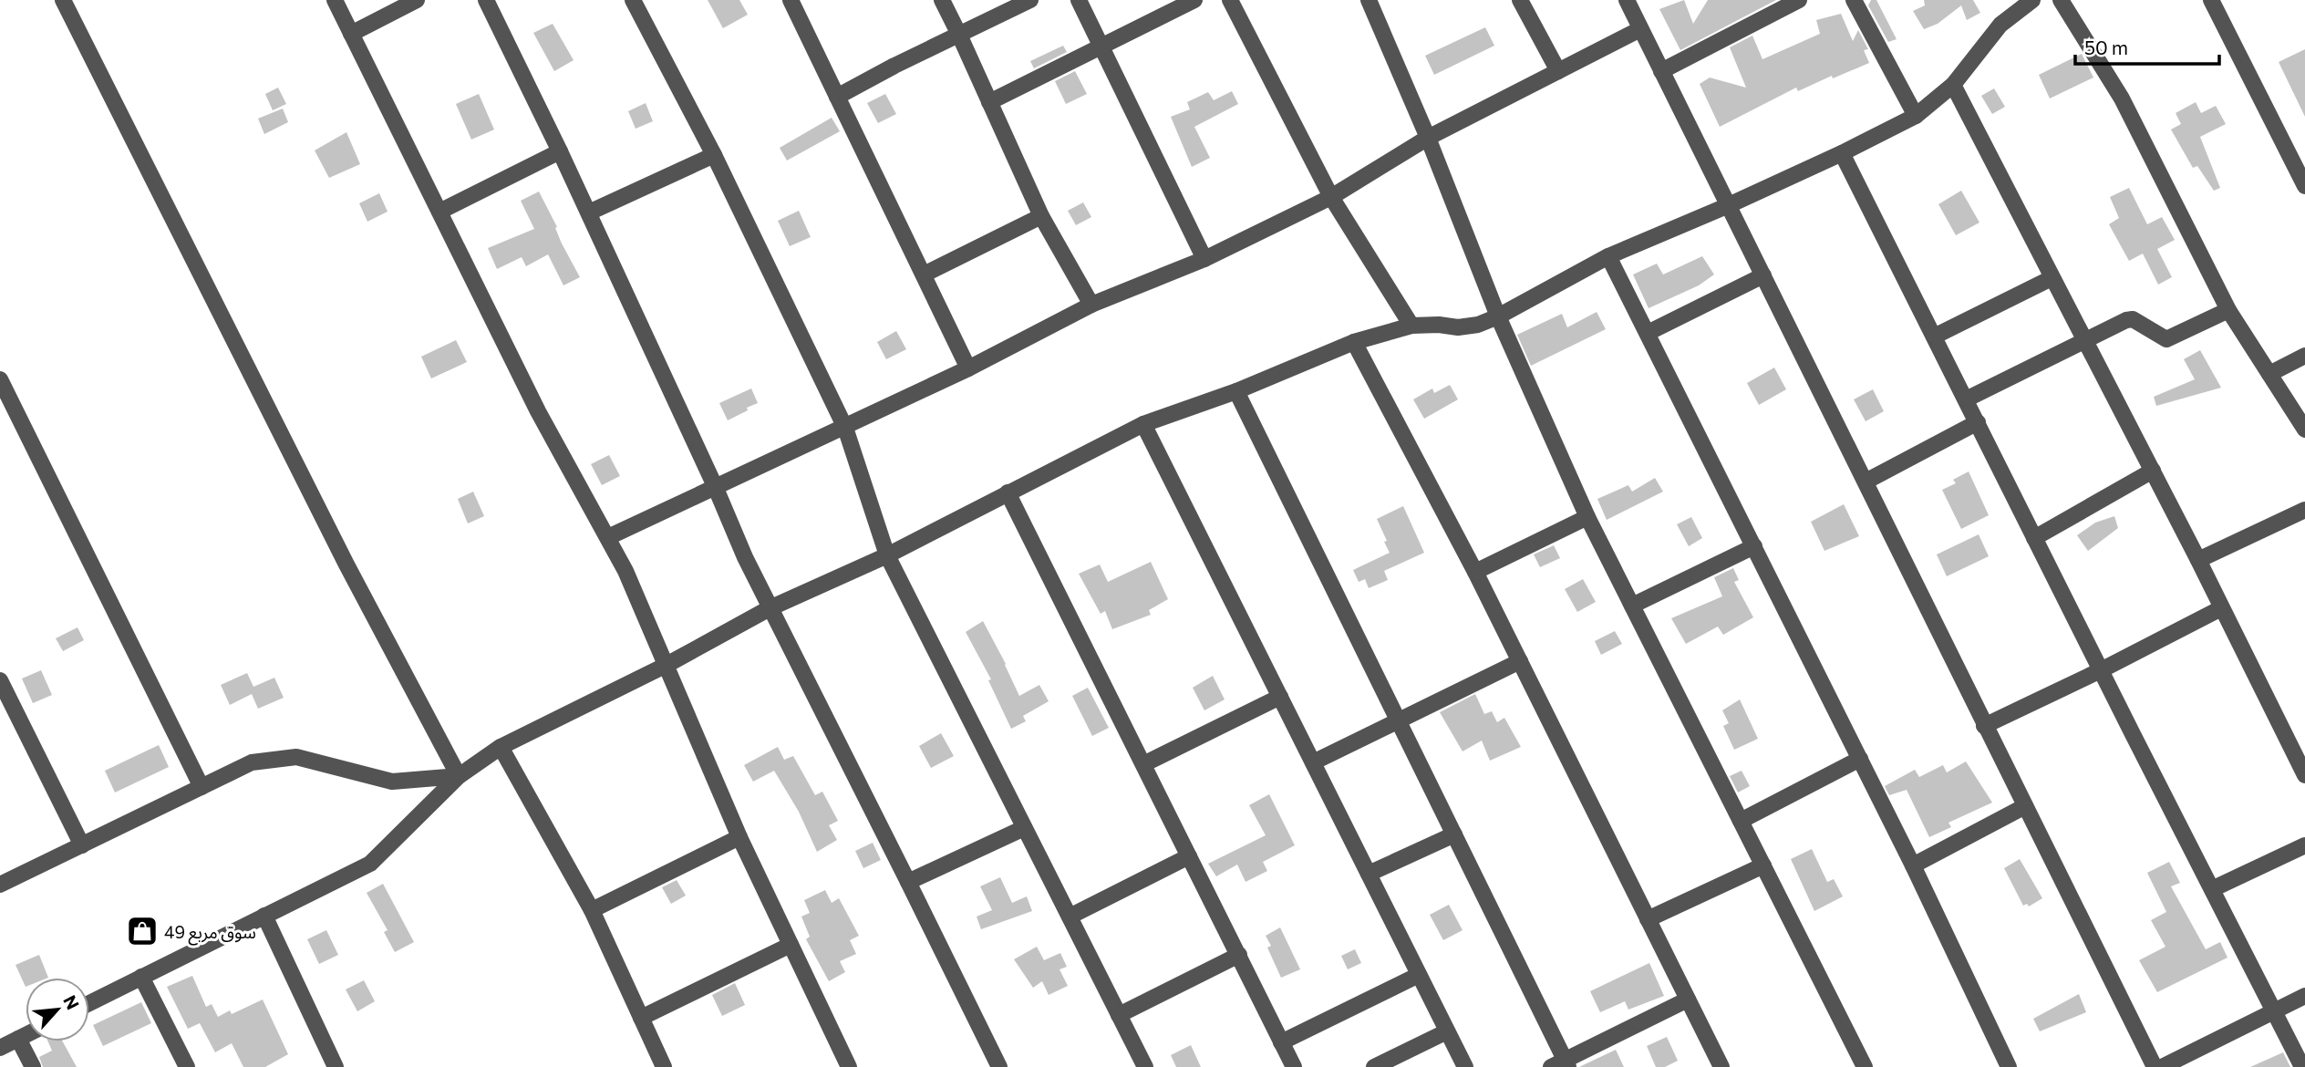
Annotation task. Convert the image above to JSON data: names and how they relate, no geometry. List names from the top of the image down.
{
  "places": {
    "shop": ["سوق مربع 49"]
  },
  "scale_bar": "50 m",
  "north": "top right"
}
